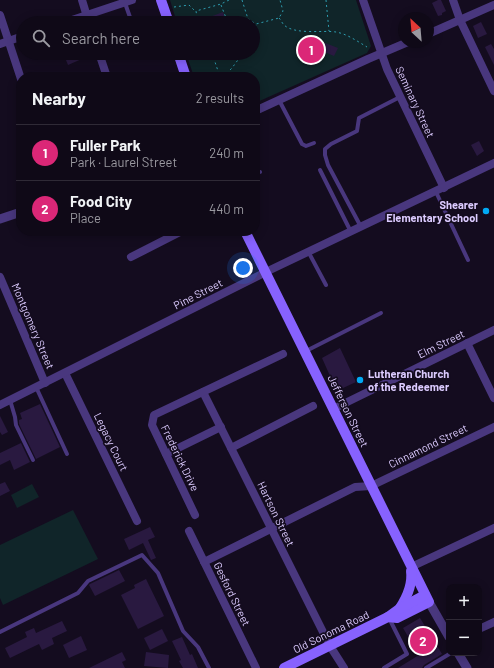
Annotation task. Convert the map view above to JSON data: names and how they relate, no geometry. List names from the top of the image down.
{
  "streets": {
    "main road": ["Jefferson Street", "Old Sonoma Road"],
    "street": [
      "Seminary Street",
      "Pine Street",
      "Montgomery Street",
      "Elm Street",
      "Legacy Court",
      "Cinnamond Street",
      "Frederick Drive",
      "Hartson Street",
      "Gesford Street"
    ]
  },
  "crossings": [
    ["Seminary Street", "Pine Street"],
    ["Pine Street", "Montgomery Street"],
    ["Pine Street", "Jefferson Street"],
    ["Pine Street", "Legacy Court"],
    ["Elm Street", "Jefferson Street"],
    ["Jefferson Street", "Cinnamond Street"],
    ["Jefferson Street", "Old Sonoma Road"],
    ["Cinnamond Street", "Hartson Street"],
    ["Cinnamond Street", "Gesford Street"],
    ["Frederick Drive", "Hartson Street"],
    ["Hartson Street", "Old Sonoma Road"]
  ],
  "places": ["Shearer Elementary School", "Lutheran Church of the Redeemer"],
  "north": "top left",
  "page": {
    "search": "Search here",
    "pins": ["1", "2"],
    "heading": ["Nearby", "2 results"],
    "list": [
      {
        "mark": "1",
        "name": "Fuller Park",
        "note": "Park · Laurel Street",
        "value": "240 m"
      },
      {
        "mark": "2",
        "name": "Food City",
        "note": "Place",
        "value": "440 m"
      }
    ],
    "map_buttons": ["+", "−"]
  }
}
